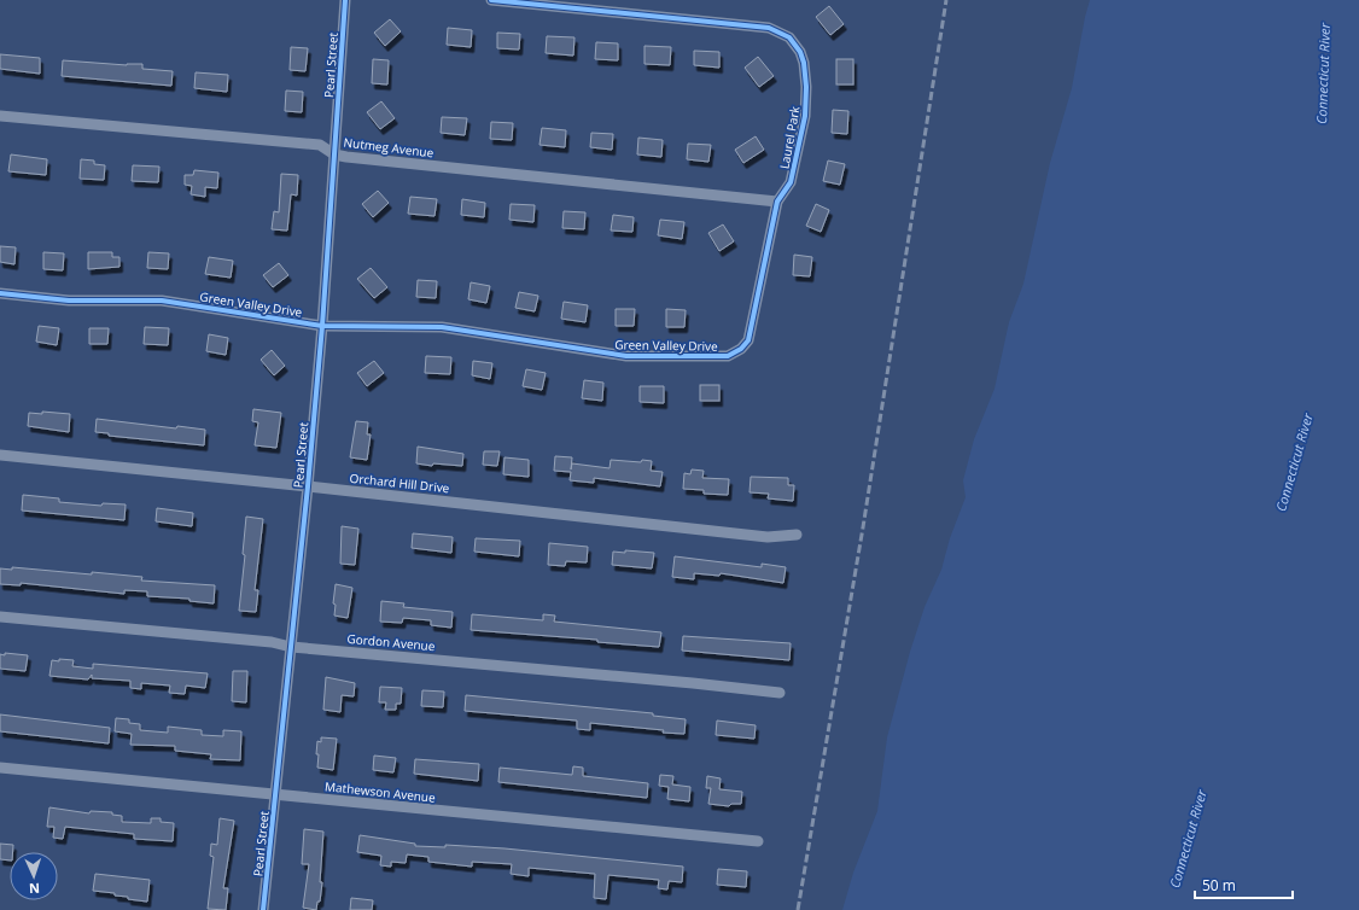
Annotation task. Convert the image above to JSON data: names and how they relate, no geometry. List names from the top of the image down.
{
  "streets": {
    "street": [
      "Pearl Street",
      "Laurel Park",
      "Nutmeg Avenue",
      "Green Valley Drive",
      "Orchard Hill Drive",
      "Gordon Avenue",
      "Mathewson Avenue"
    ]
  },
  "crossings": [
    ["Pearl Street", "Nutmeg Avenue"],
    ["Pearl Street", "Green Valley Drive"],
    ["Pearl Street", "Orchard Hill Drive"],
    ["Pearl Street", "Gordon Avenue"],
    ["Pearl Street", "Mathewson Avenue"],
    ["Laurel Park", "Nutmeg Avenue"],
    ["Laurel Park", "Green Valley Drive"]
  ],
  "water": ["Connecticut River"],
  "scale_bar": "50 m",
  "north": "bottom"
}
